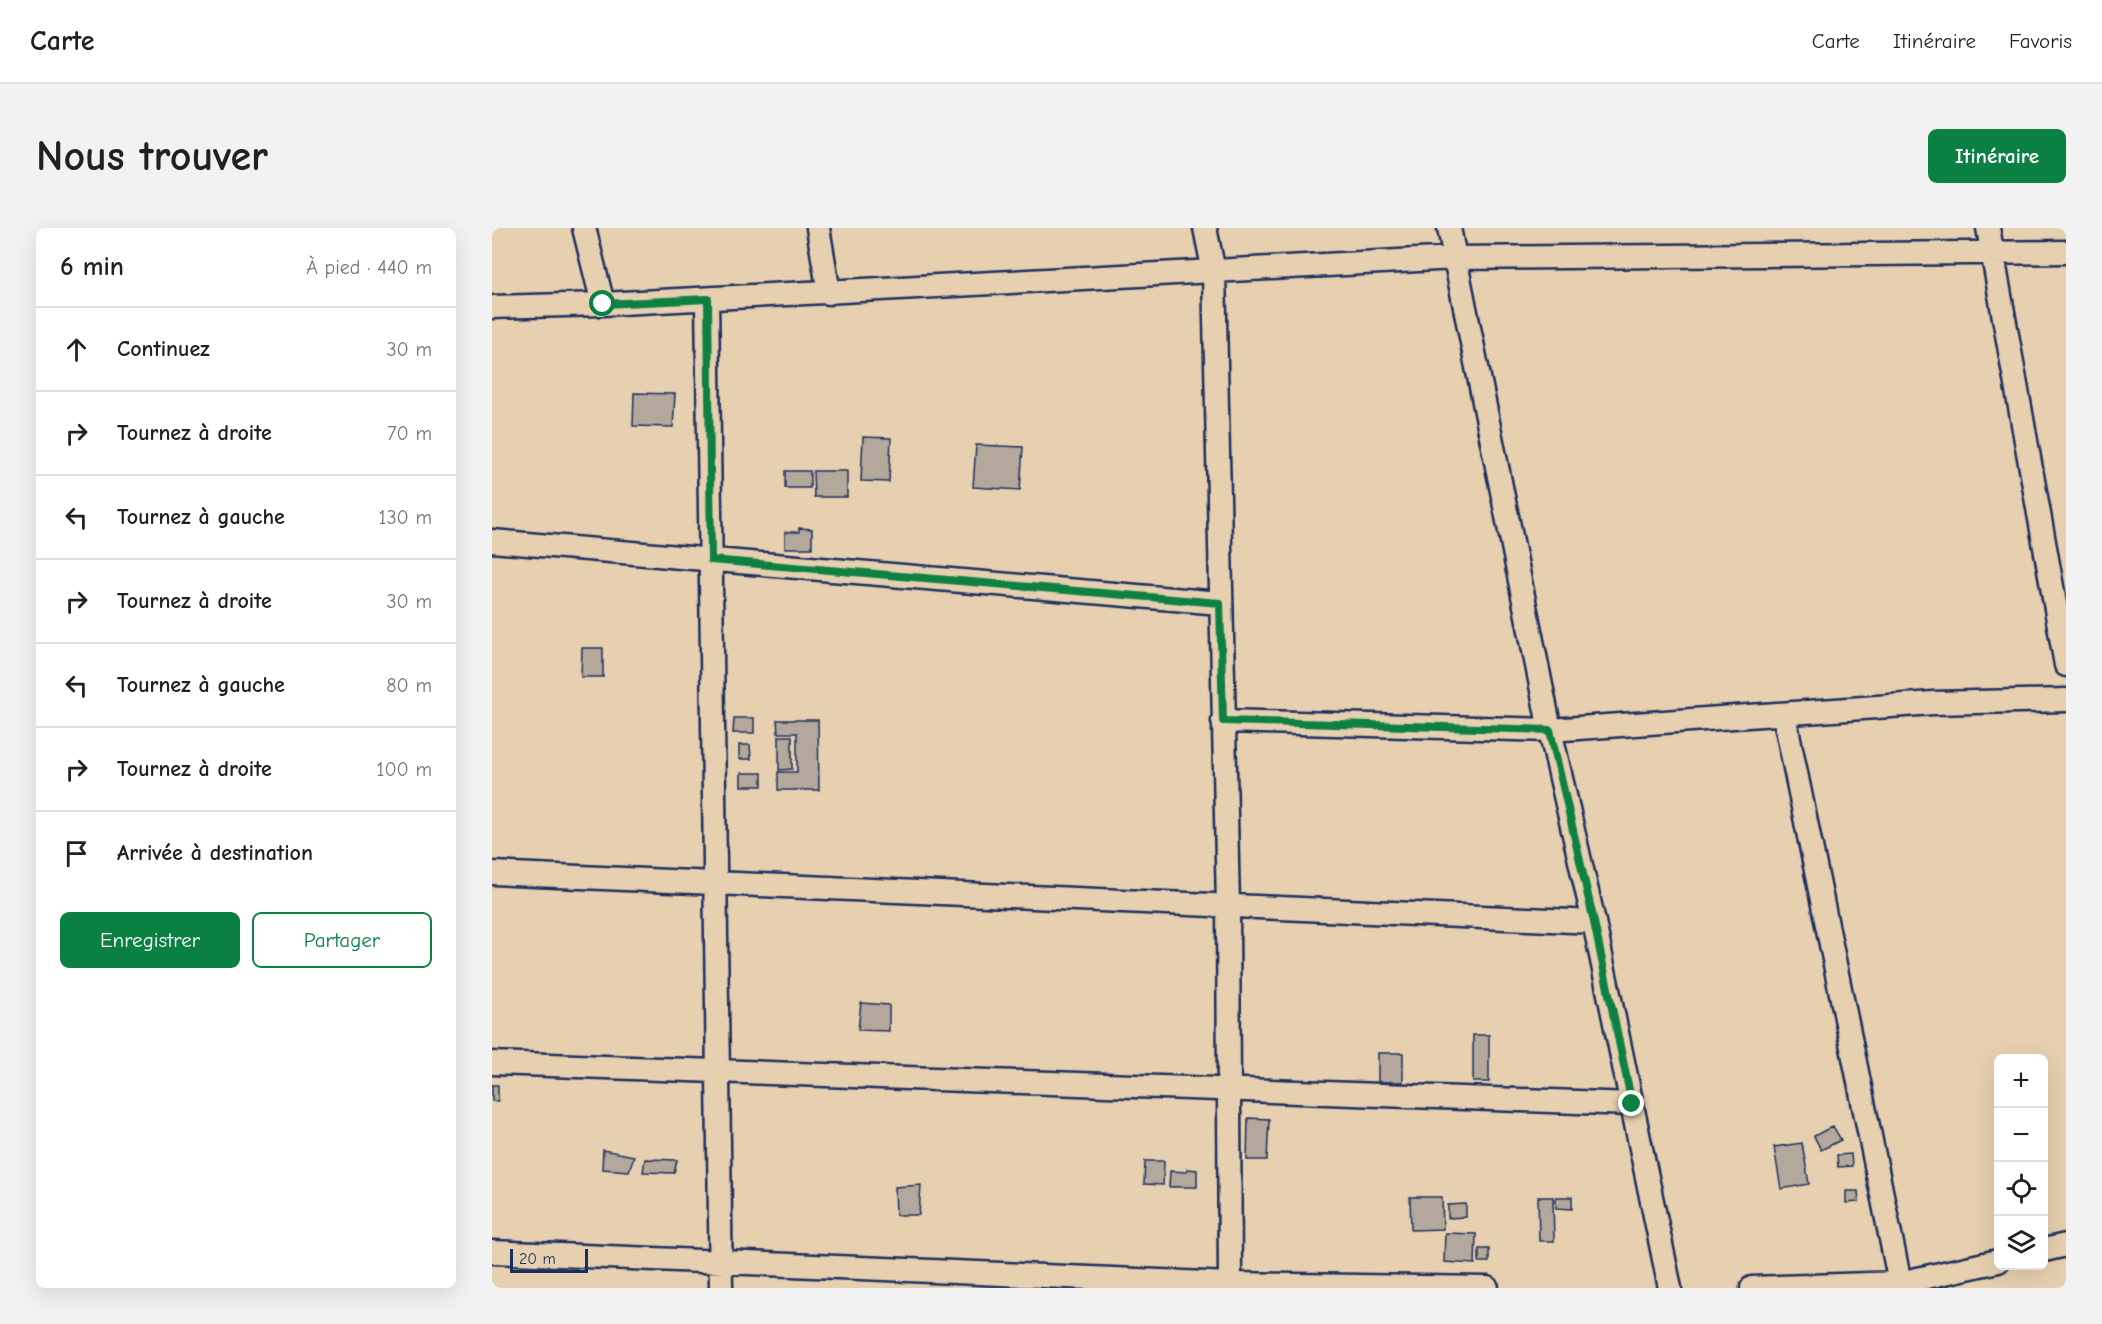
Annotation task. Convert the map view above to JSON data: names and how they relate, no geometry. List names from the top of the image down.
{
  "scale_bar": "20 m",
  "page": {
    "header": "Carte",
    "nav": ["Carte", "Itinéraire", "Favoris"],
    "buttons": [
      "Itinéraire",
      ["Enregistrer", "Partager"]
    ],
    "title": "Nous trouver",
    "heading": ["6 min", "À pied · 440 m"],
    "list": [
      ["Continuez", "30 m"],
      ["Tournez à droite", "70 m"],
      ["Tournez à gauche", "130 m"],
      ["Tournez à droite", "30 m"],
      ["Tournez à gauche", "80 m"],
      ["Tournez à droite", "100 m"],
      "Arrivée à destination"
    ],
    "map_buttons": ["+", "−"],
    "scale": "20 m"
  }
}
